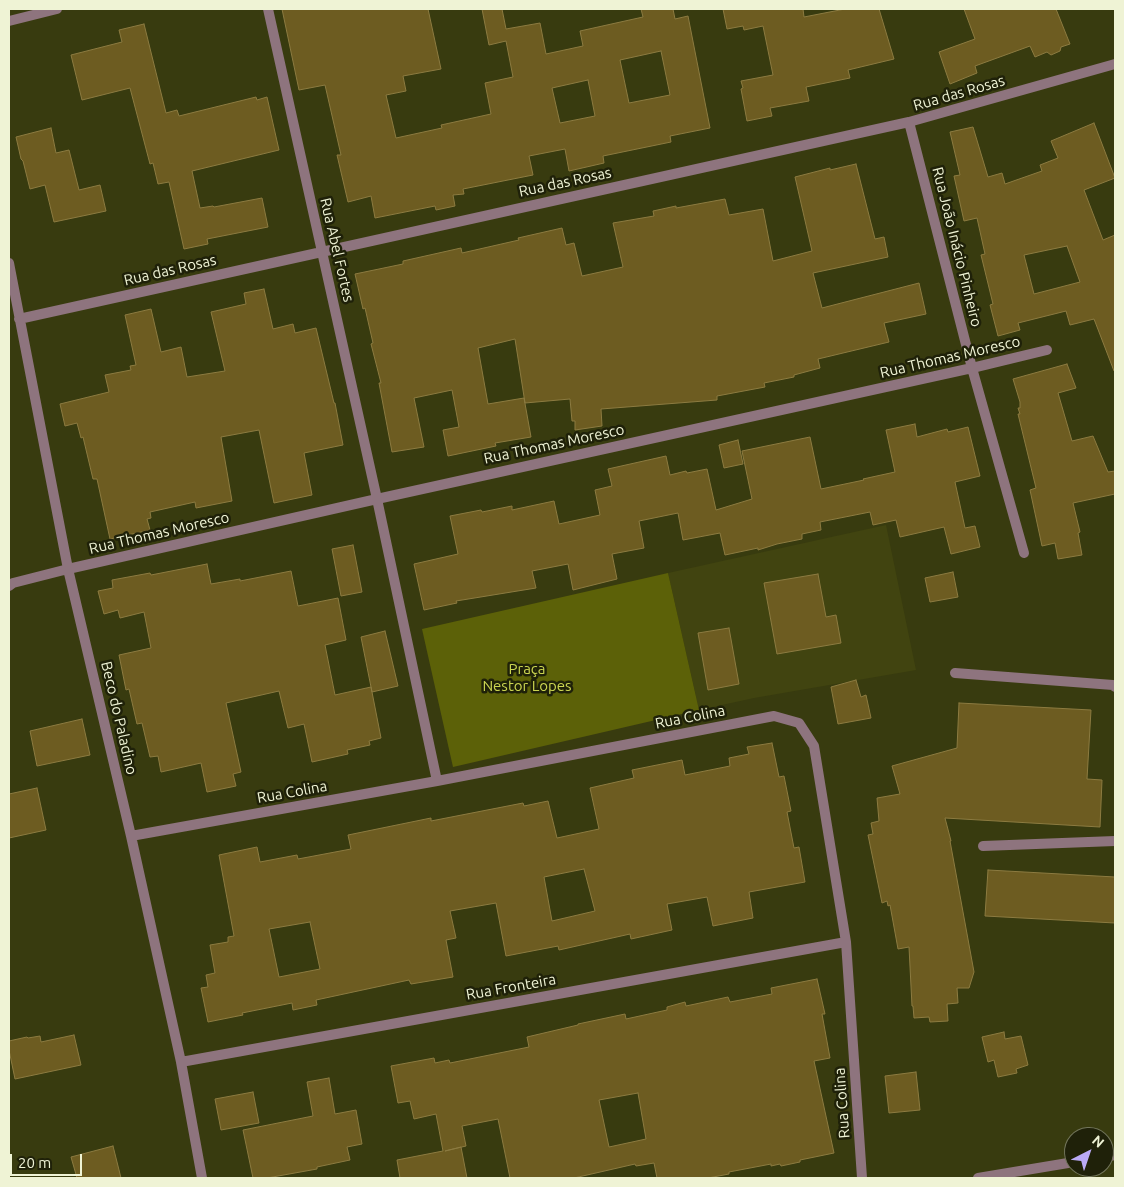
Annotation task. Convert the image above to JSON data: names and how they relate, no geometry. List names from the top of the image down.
{
  "streets": {
    "street": [
      "Rua das Rosas",
      "Rua João Inácio Pinheiro",
      "Rua Abel Fortes",
      "Rua Thomas Moresco",
      "Rua Colina",
      "Beco do Paladino",
      "Rua Fronteira"
    ]
  },
  "crossings": [
    ["Rua das Rosas", "Rua João Inácio Pinheiro"],
    ["Rua das Rosas", "Rua Abel Fortes"],
    ["Rua das Rosas", "Beco do Paladino"],
    ["Rua João Inácio Pinheiro", "Rua Thomas Moresco"],
    ["Rua Abel Fortes", "Rua Thomas Moresco"],
    ["Rua Abel Fortes", "Rua Colina"],
    ["Rua Thomas Moresco", "Beco do Paladino"],
    ["Rua Colina", "Beco do Paladino"],
    ["Rua Colina", "Rua Fronteira"],
    ["Beco do Paladino", "Rua Fronteira"]
  ],
  "parks": ["Praça Nestor Lopes"],
  "scale_bar": "20 m",
  "north": "top right"
}
